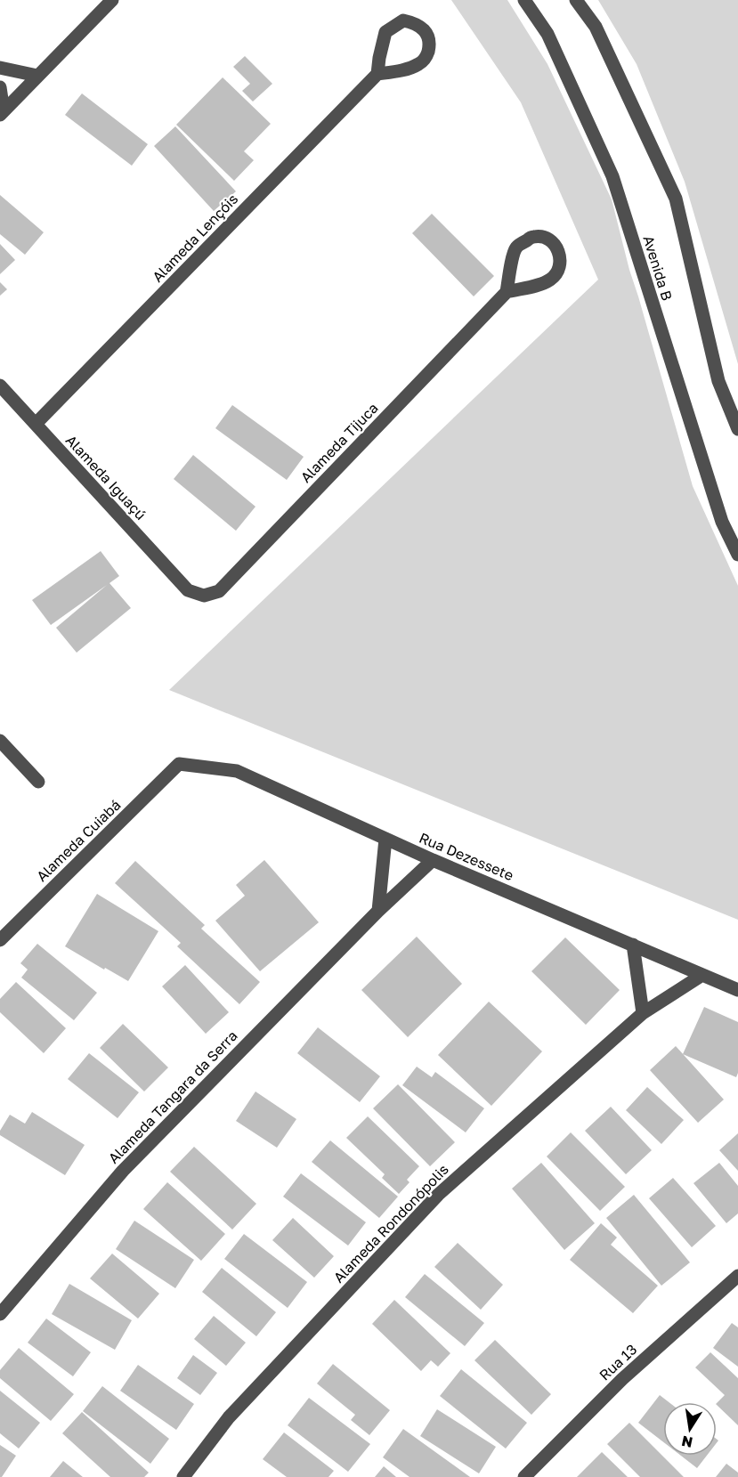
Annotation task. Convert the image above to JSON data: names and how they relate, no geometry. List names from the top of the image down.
{
  "streets": {
    "street": [
      "Alameda Lençóis",
      "Avenida B",
      "Alameda Tijuca",
      "Alameda Iguaçú",
      "Alameda Cuiabá",
      "Rua Dezessete",
      "Alameda Tangara da Serra",
      "Alameda Rondonópolis",
      "Rua 13"
    ]
  },
  "crossings": [
    ["Alameda Lençóis", "Alameda Iguaçú"],
    ["Alameda Tijuca", "Alameda Iguaçú"],
    ["Alameda Cuiabá", "Rua Dezessete"],
    ["Rua Dezessete", "Alameda Tangara da Serra"],
    ["Rua Dezessete", "Alameda Rondonópolis"]
  ],
  "north": "bottom"
}
